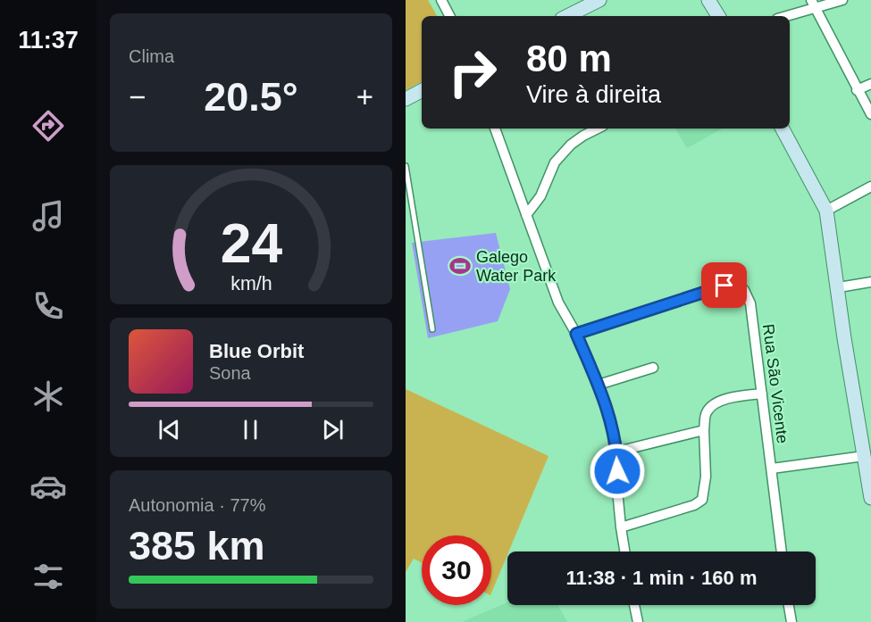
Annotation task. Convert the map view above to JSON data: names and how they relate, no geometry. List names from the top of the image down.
{
  "streets": {
    "street": ["Rua São Vicente"]
  },
  "places": {
    "sports": ["Galego Water Park"]
  },
  "page": {
    "tabs": "11:37",
    "tile": [
      "Clima",
      ["Autonomia · 77%", "385 km"]
    ],
    "turn": ["80 m", "Vire à direita"],
    "heat": ["−", "20.5°", "+"],
    "song": ["Blue Orbit", "Sona"],
    "limit": "30",
    "trip": "11:38 · 1 min · 160 m",
    "gauge": ["24", "km/h"]
  }
}
